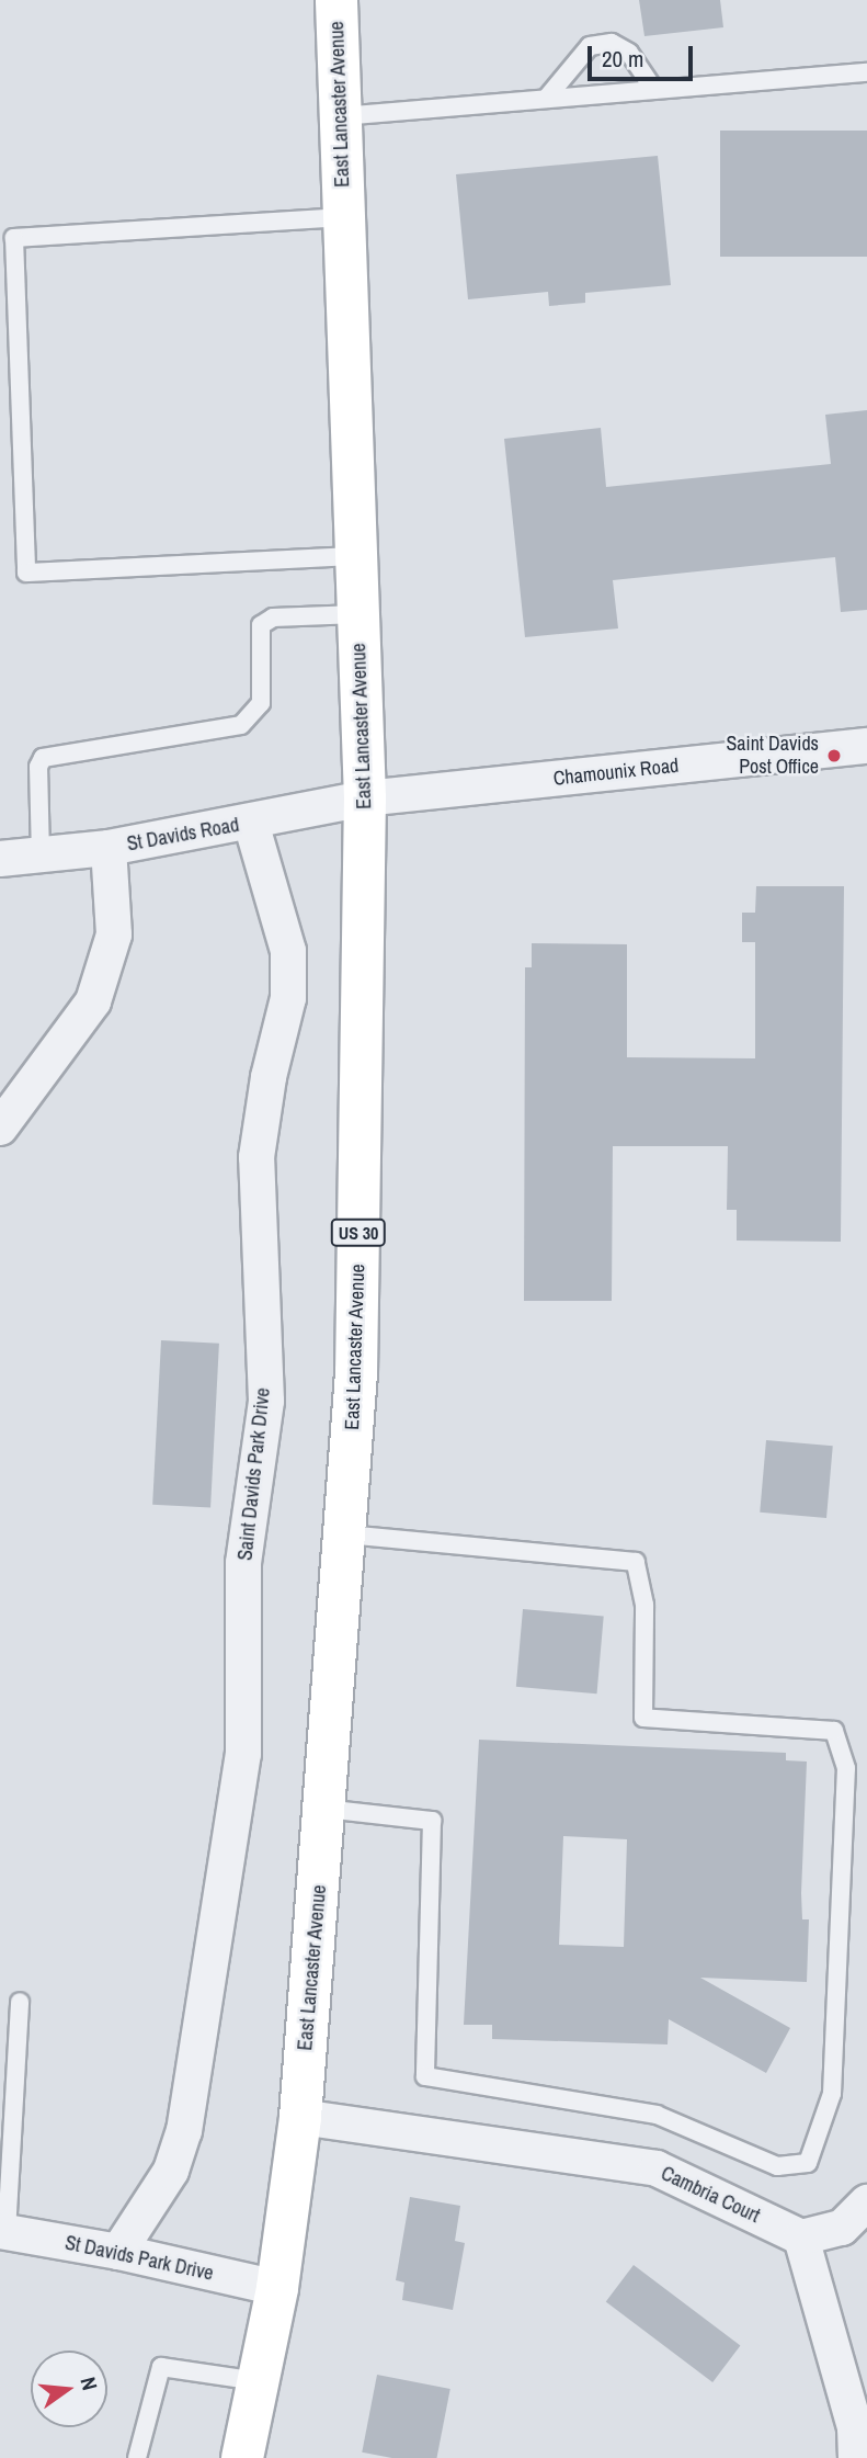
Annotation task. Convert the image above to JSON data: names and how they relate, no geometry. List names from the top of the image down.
{
  "streets": {
    "highway": ["East Lancaster Avenue", "US 30"],
    "street": [
      "Chamounix Road",
      "St Davids Road",
      "Saint Davids Park Drive",
      "Cambria Court",
      "St Davids Park Drive"
    ]
  },
  "crossings": [
    ["East Lancaster Avenue", "Chamounix Road"],
    ["East Lancaster Avenue", "St Davids Road"],
    ["East Lancaster Avenue", "Cambria Court"],
    ["East Lancaster Avenue", "St Davids Park Drive"],
    ["Chamounix Road", "St Davids Road"],
    ["St Davids Road", "Saint Davids Park Drive"],
    ["Saint Davids Park Drive", "St Davids Park Drive"]
  ],
  "places": ["Saint Davids Post Office"],
  "scale_bar": "20 m",
  "north": "right"
}
